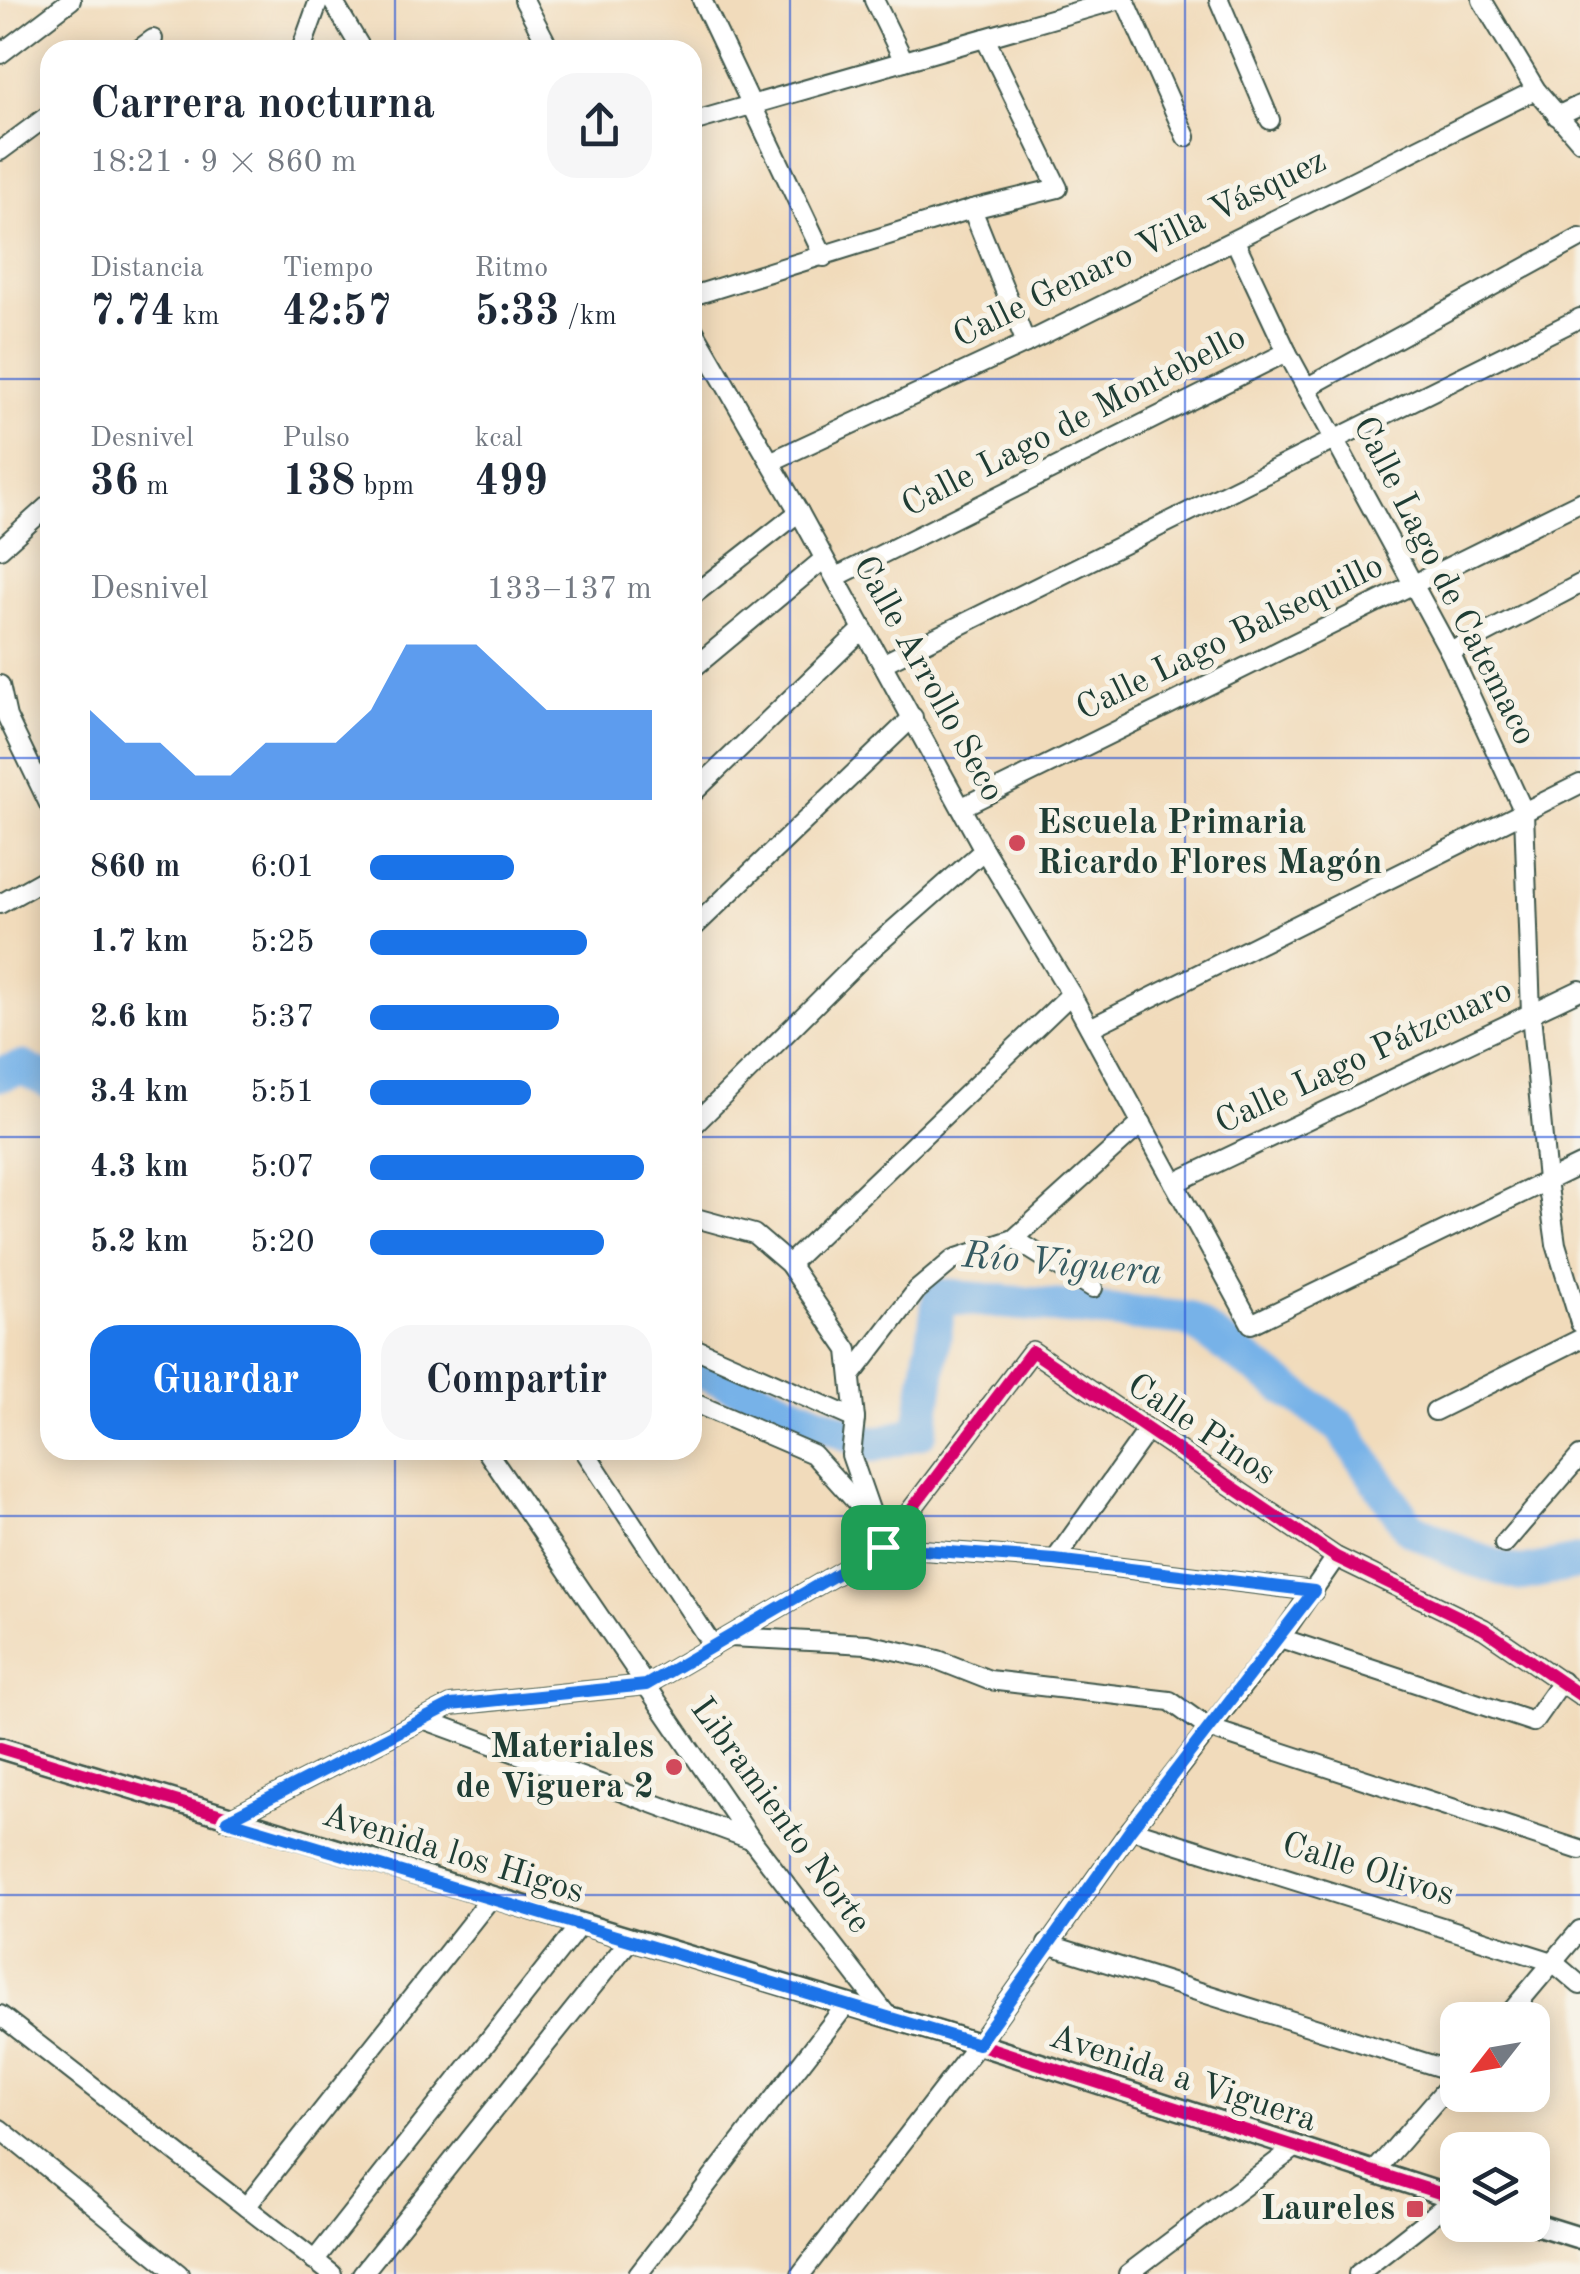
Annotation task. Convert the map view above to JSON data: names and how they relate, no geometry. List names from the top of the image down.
{
  "streets": {
    "street": [
      "Calle Genaro Villa Vásquez",
      "Calle Lago de Montebello",
      "Calle Lago de Catemaco",
      "Calle Lago Balsequillo",
      "Calle Arrollo Seco",
      "Calle Lago Pátzcuaro",
      "Calle Pinos",
      "Libramiento Norte",
      "Avenida los Higos",
      "Calle Olivos",
      "Avenida a Viguera"
    ]
  },
  "crossings": [
    ["Calle Genaro Villa Vásquez", "Calle Lago de Catemaco"],
    ["Calle Genaro Villa Vásquez", "Calle Arrollo Seco"],
    ["Calle Lago de Montebello", "Calle Lago de Catemaco"],
    ["Calle Lago de Montebello", "Calle Arrollo Seco"],
    ["Calle Lago de Catemaco", "Calle Lago Balsequillo"],
    ["Calle Lago de Catemaco", "Calle Arrollo Seco"],
    ["Calle Lago de Catemaco", "Calle Lago Pátzcuaro"],
    ["Calle Lago Balsequillo", "Calle Arrollo Seco"],
    ["Calle Arrollo Seco", "Calle Lago Pátzcuaro"],
    ["Libramiento Norte", "Avenida los Higos"],
    ["Libramiento Norte", "Avenida a Viguera"],
    ["Avenida los Higos", "Avenida a Viguera"]
  ],
  "water": ["Río Viguera"],
  "places": {
    "other": ["Escuela Primaria Ricardo Flores Magón", "Materiales de Viguera 2"],
    "transit": ["Laureles"]
  },
  "north": "bottom left",
  "page": {
    "heading": ["Carrera nocturna", "18:21 · 9 × 860 m"],
    "stats": [
      ["Distancia", "7.74 km"],
      ["Tiempo", "42:57"],
      ["Ritmo", "5:33 /km"],
      ["Desnivel", "36 m"],
      ["Pulso", "138 bpm"],
      ["kcal", "499"]
    ],
    "chart": ["Desnivel", "133–137 m"],
    "list": [
      {
        "name": "860 m",
        "note": "6:01"
      },
      {
        "name": "1.7 km",
        "note": "5:25"
      },
      {
        "name": "2.6 km",
        "note": "5:37"
      },
      {
        "name": "3.4 km",
        "note": "5:51"
      },
      {
        "name": "4.3 km",
        "note": "5:07"
      },
      {
        "name": "5.2 km",
        "note": "5:20"
      }
    ],
    "buttons": ["Guardar", "Compartir"]
  }
}
